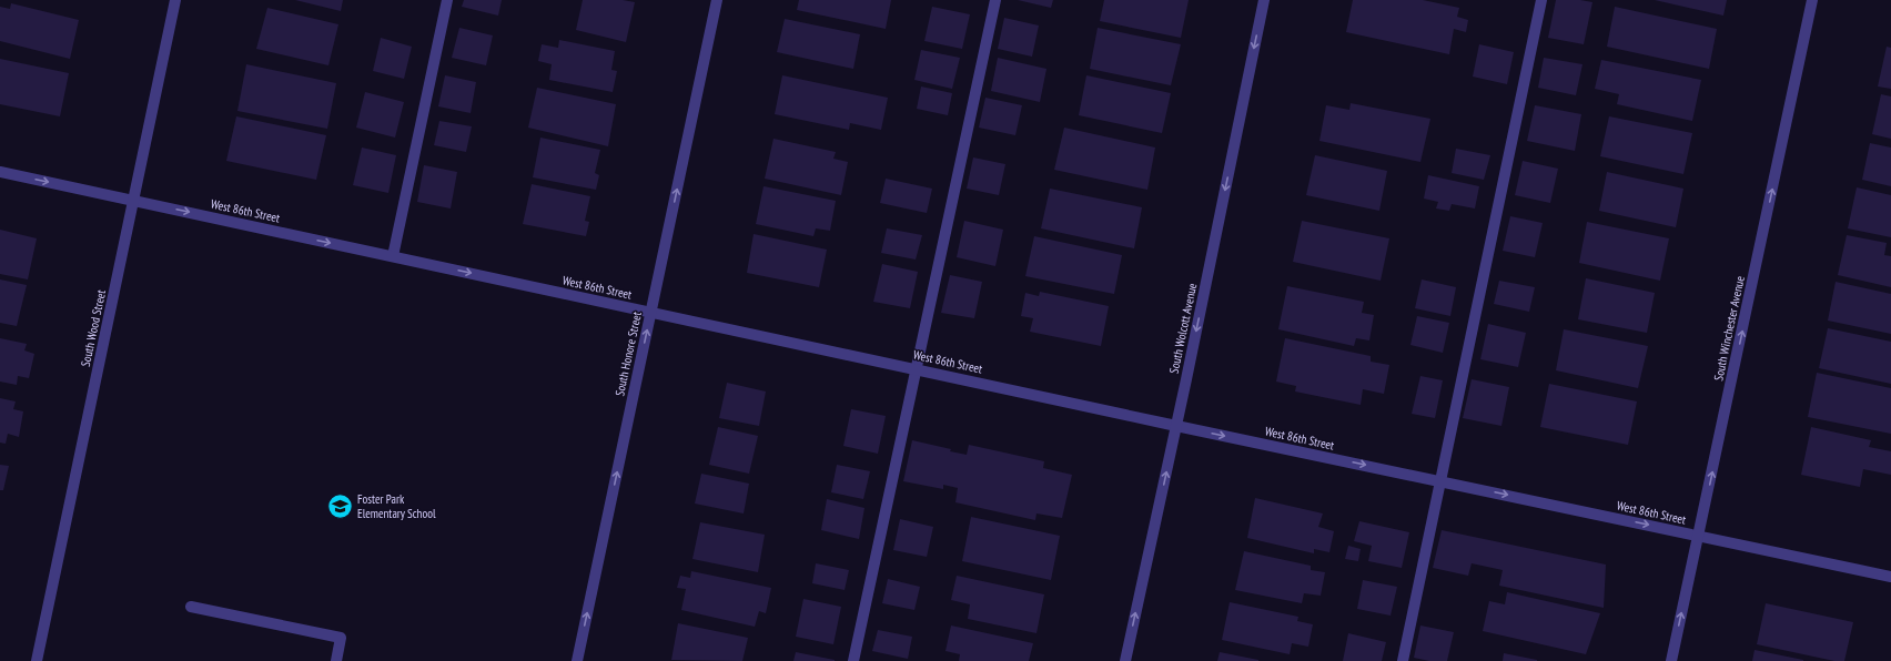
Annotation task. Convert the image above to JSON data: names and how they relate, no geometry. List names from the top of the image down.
{
  "streets": {
    "street": [
      "West 86th Street",
      "South Wood Street",
      "South Wolcott Avenue",
      "South Winchester Avenue",
      "South Honore Street"
    ]
  },
  "crossings": [
    ["West 86th Street", "South Wood Street"],
    ["West 86th Street", "South Wolcott Avenue"],
    ["West 86th Street", "South Winchester Avenue"],
    ["West 86th Street", "South Honore Street"]
  ],
  "one_way": ["West 86th Street", "South Winchester Avenue", "South Honore Street"],
  "places": {
    "school or university": ["Foster Park Elementary School"]
  }
}
